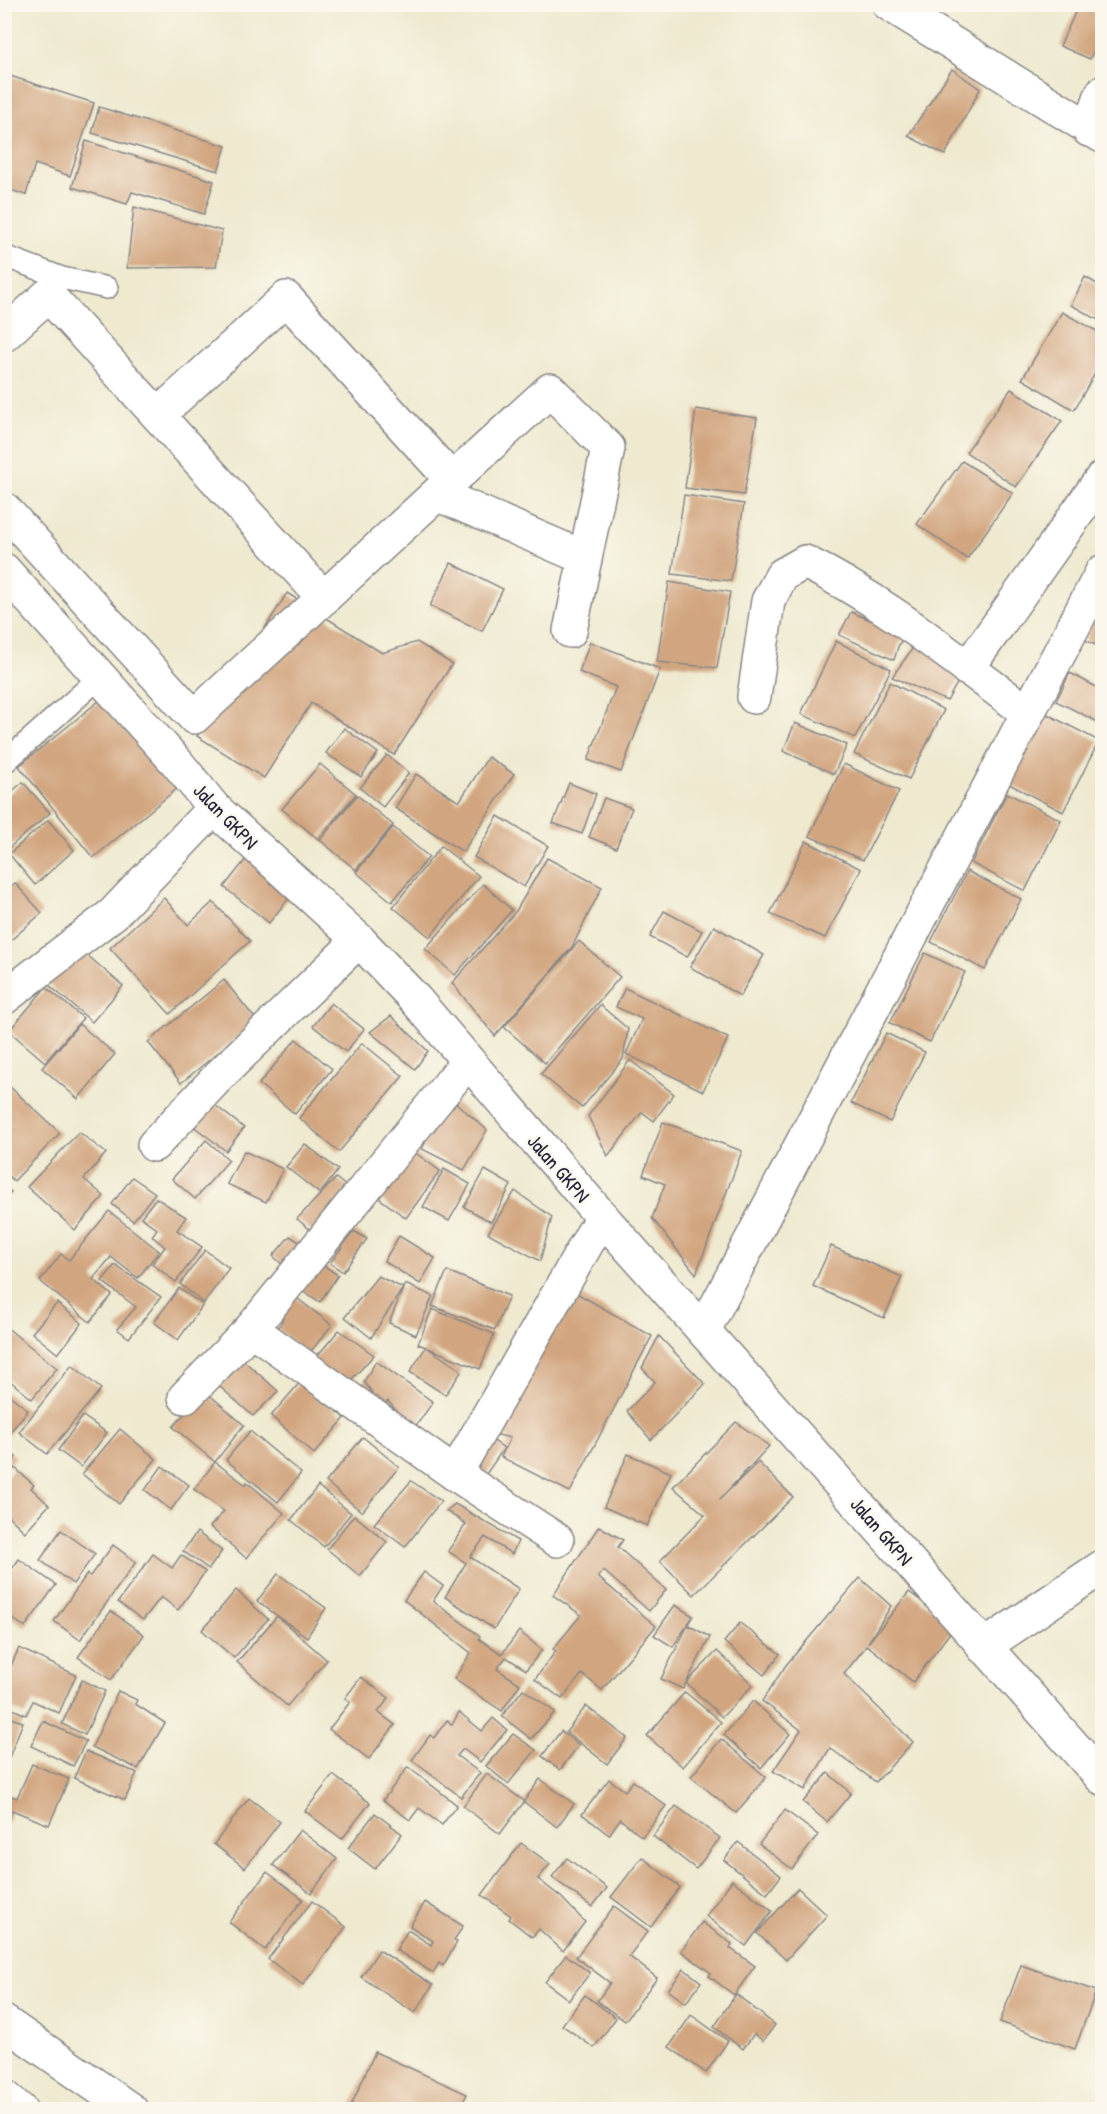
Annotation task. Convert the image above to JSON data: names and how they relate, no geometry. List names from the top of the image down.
{
  "streets": {
    "street": ["Jalan GKPN"]
  }
}
